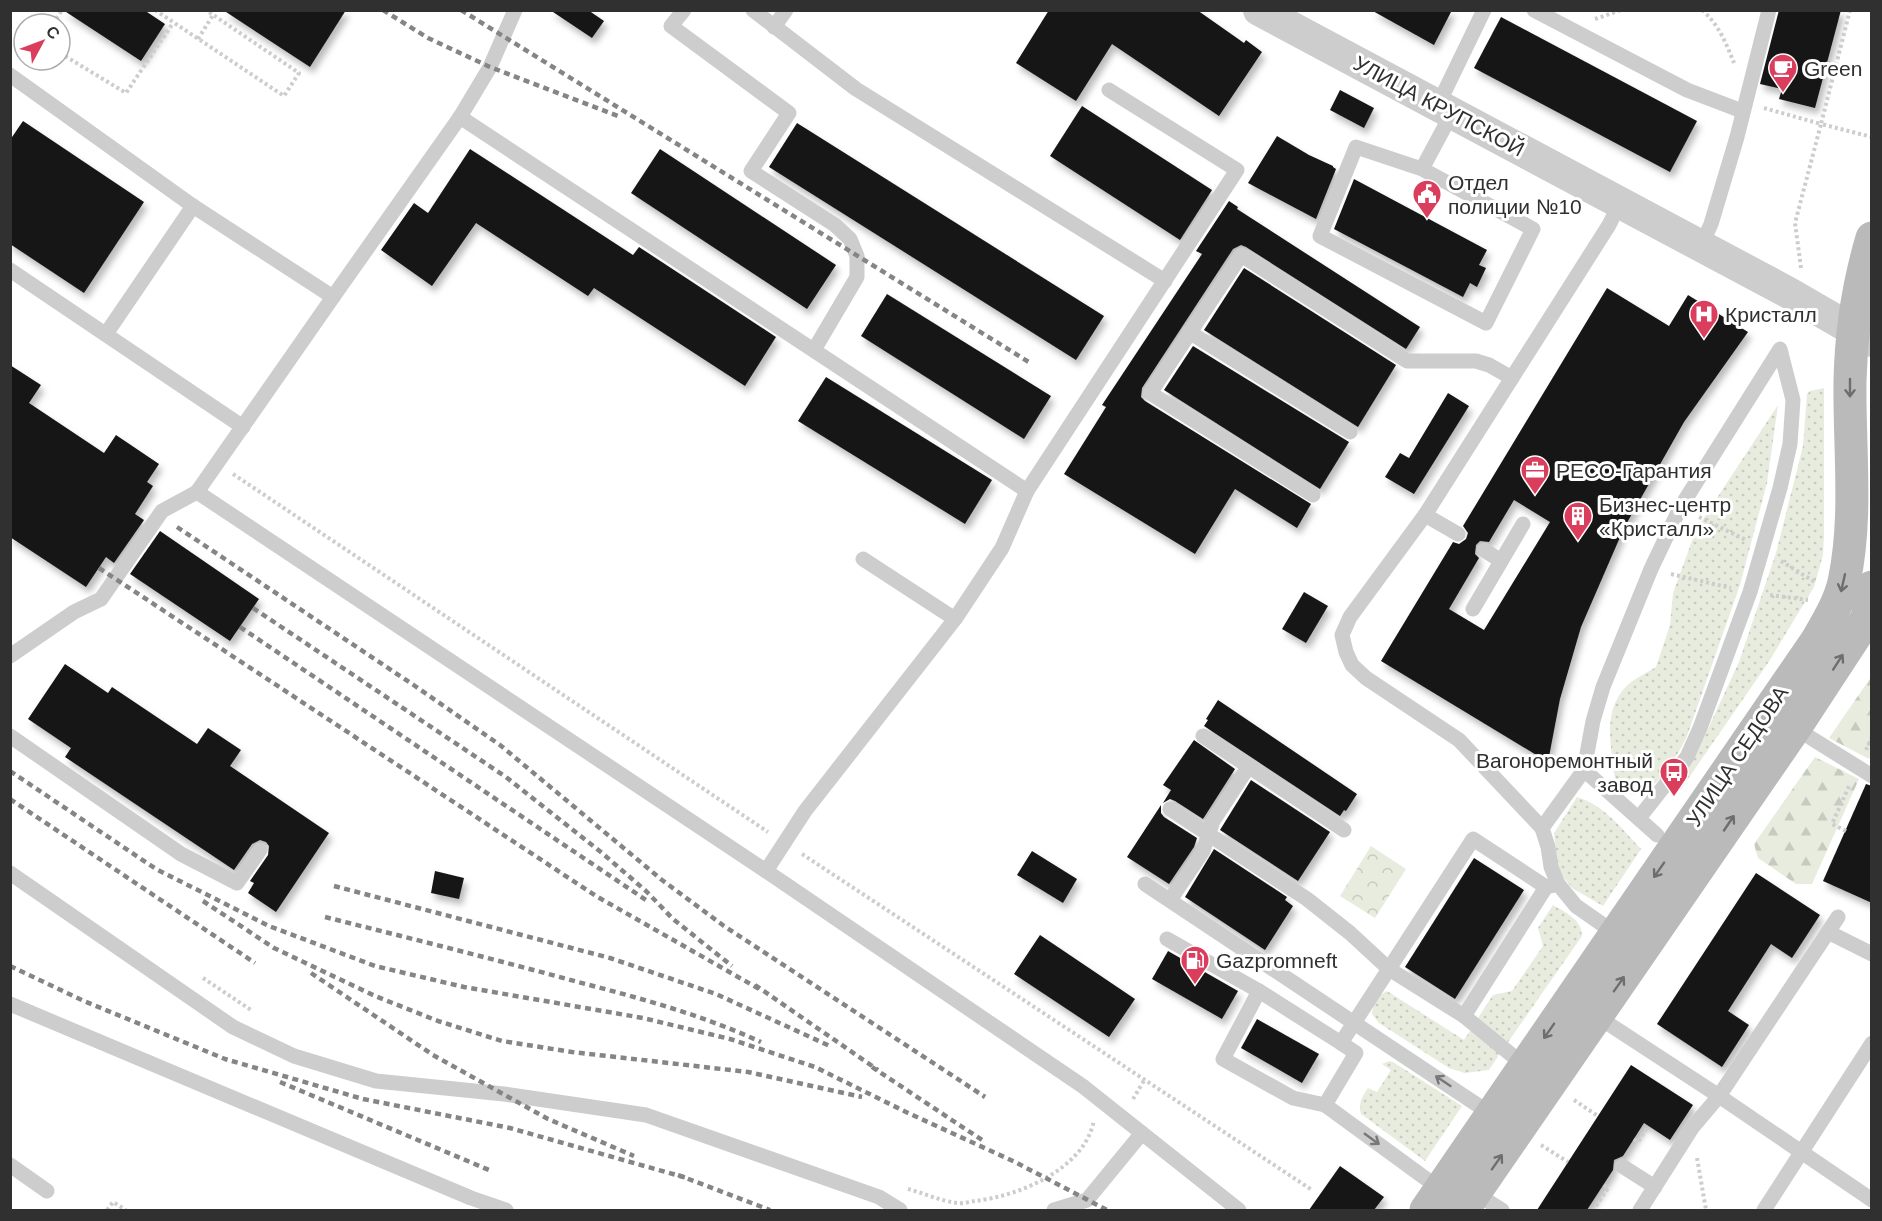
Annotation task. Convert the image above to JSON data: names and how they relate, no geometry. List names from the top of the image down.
{
  "streets": {
    "main road": ["УЛИЦА СЕДОВА"],
    "street": ["УЛИЦА КРУПСКОЙ"]
  },
  "crossings": [
    ["УЛИЦА КРУПСКОЙ", "УЛИЦА СЕДОВА"]
  ],
  "places": {
    "cafe": ["Green"],
    "public building": ["Отдел полиции №10"],
    "hospital": ["Кристалл"],
    "office": ["РЕСО-Гарантия"],
    "building": ["Бизнес-центр «Кристалл»"],
    "bus stop": ["Вагоноремонтный завод"],
    "fuel station": ["Gazpromneft"]
  },
  "north": "top right"
}
